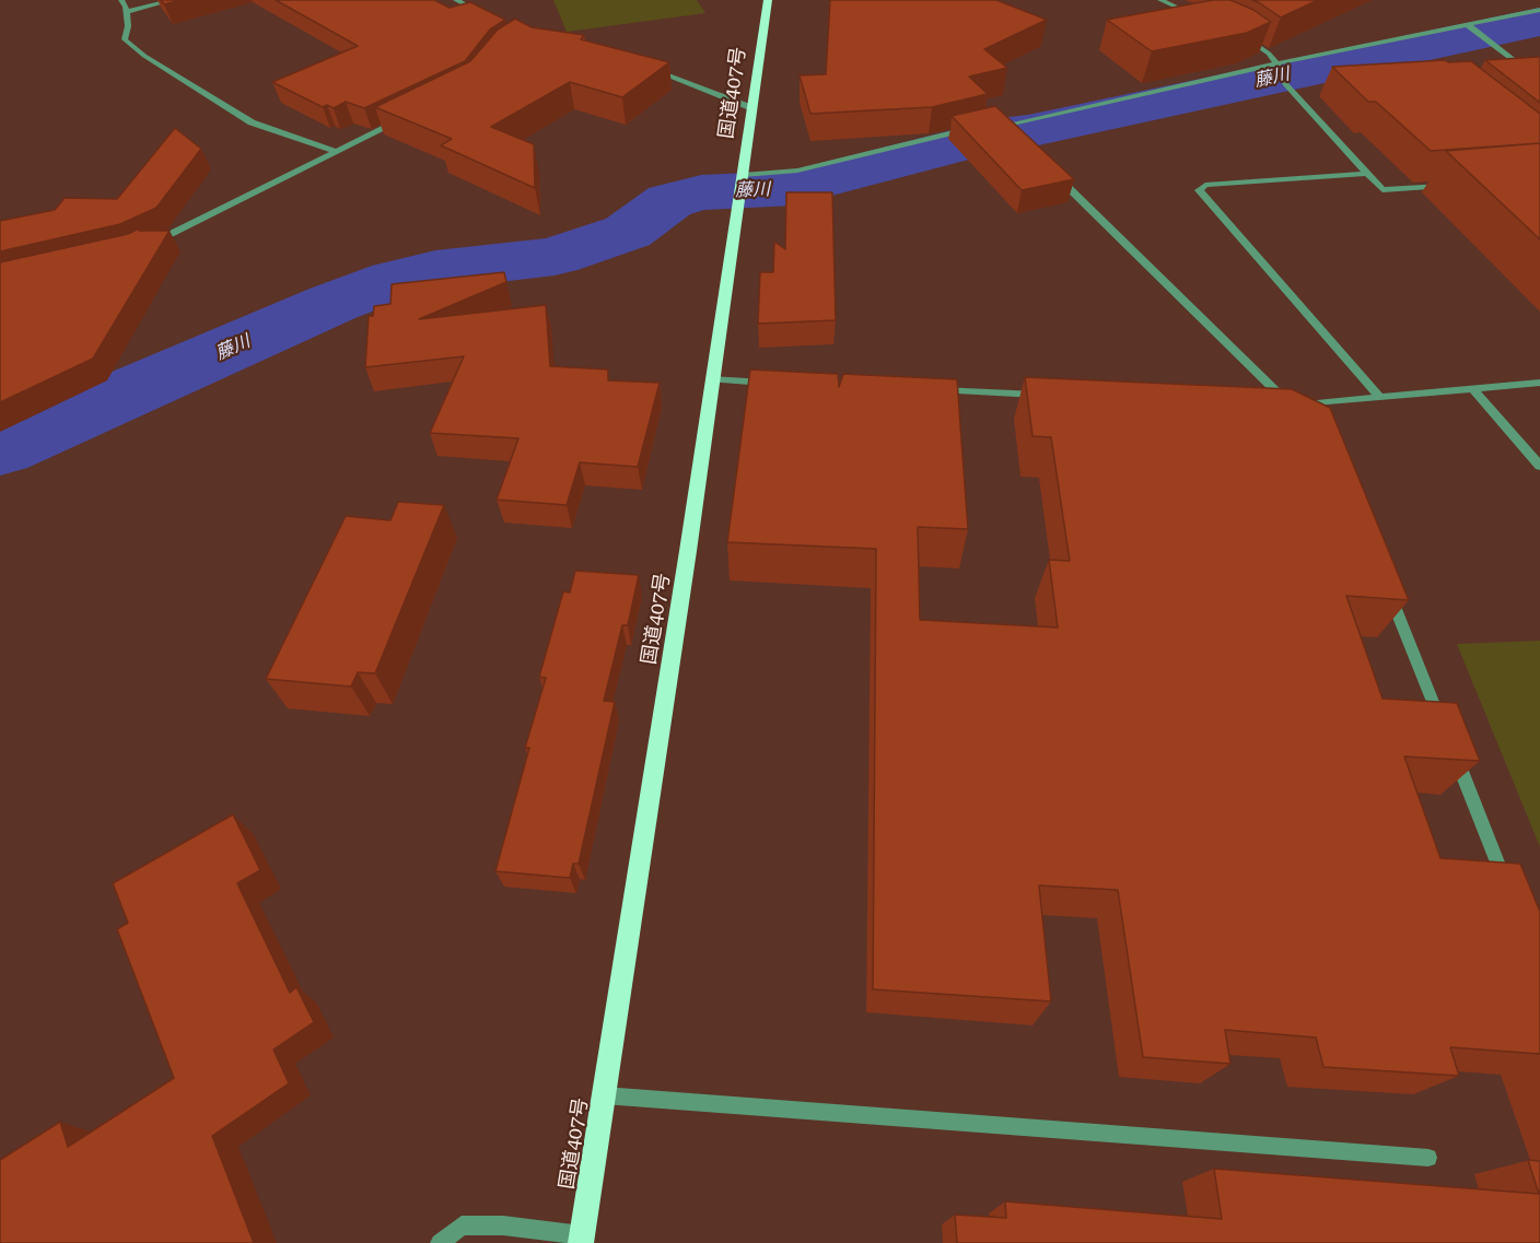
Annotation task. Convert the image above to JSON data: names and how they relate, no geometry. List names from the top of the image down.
{
  "streets": {
    "highway": ["国道407号"]
  },
  "water": ["藤川"]
}
